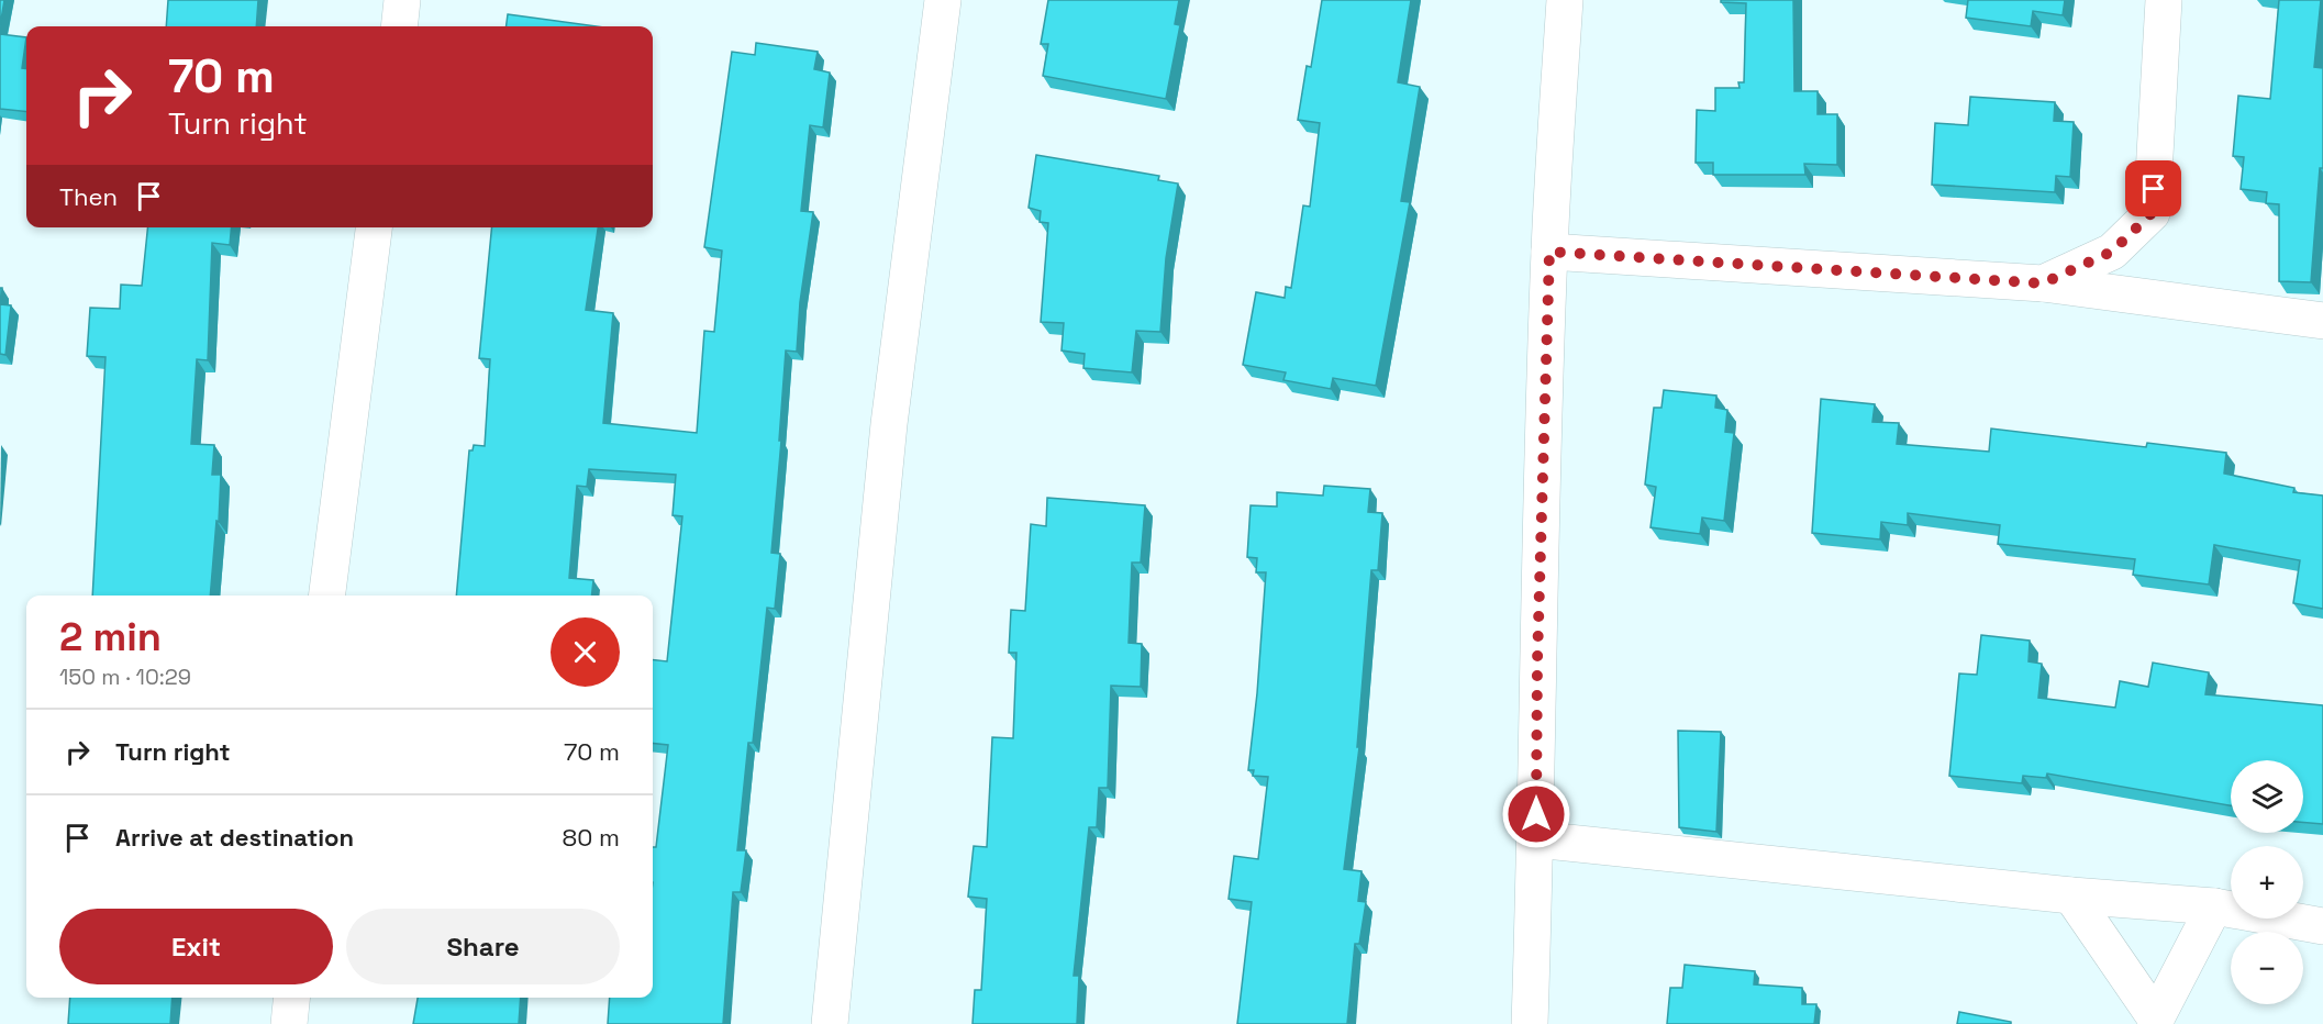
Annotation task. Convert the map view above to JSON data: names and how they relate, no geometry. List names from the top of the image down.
{
  "page": {
    "turn": ["70 m", "Turn right"],
    "then": "Then",
    "heading": ["2 min", "150 m · 10:29"],
    "list": [
      {
        "name": "Turn right",
        "value": "70 m"
      },
      {
        "name": "Arrive at destination",
        "value": "80 m"
      }
    ],
    "map_buttons": ["+", "−"],
    "buttons": ["Exit", "Share"]
  }
}
